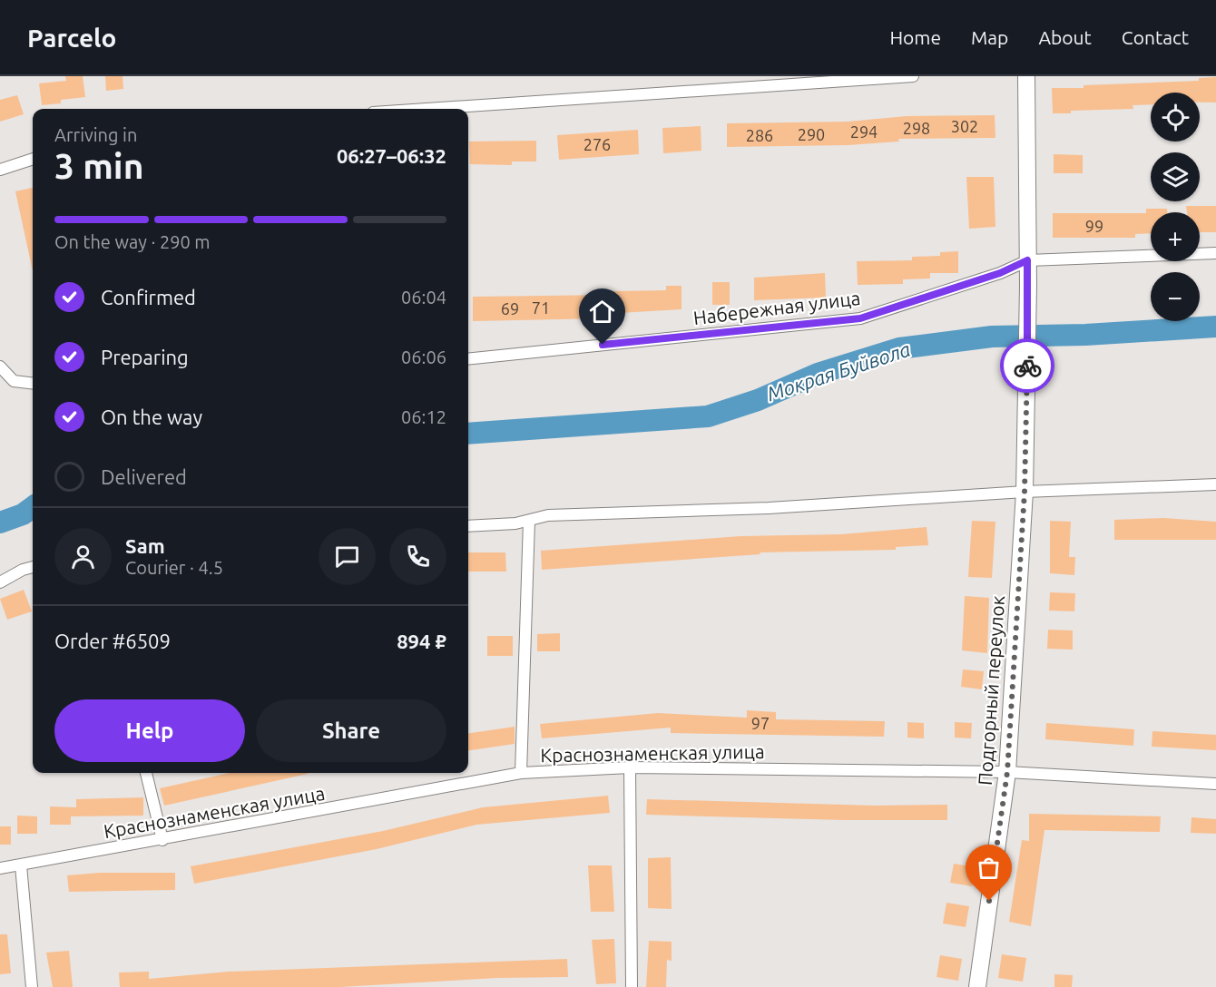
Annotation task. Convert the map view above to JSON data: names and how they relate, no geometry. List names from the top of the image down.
{
  "streets": {
    "main road": ["Подгорный переулок"],
    "street": ["Набережная улица", "Краснознаменская улица"]
  },
  "crossings": [
    ["Набережная улица", "Подгорный переулок"],
    ["Подгорный переулок", "Краснознаменская улица"]
  ],
  "water": ["Мокрая Буйвола"],
  "house_numbers": [
    "302",
    "298",
    "294",
    "290",
    "286",
    "276",
    "99",
    "71",
    "69",
    "97"
  ],
  "page": {
    "header": "Parcelo",
    "nav": [
      "Home",
      "Map",
      "About",
      "Contact"
    ],
    "map_buttons": ["+", "−"],
    "heading": ["3 min", "Arriving in", "06:27–06:32"],
    "panel": [
      "Sam",
      "Courier · 4.5",
      "Order #6509",
      "894 ₽"
    ],
    "bar": "On the way · 290 m",
    "list": [
      ["Confirmed", "06:04"],
      ["Preparing", "06:06"],
      ["On the way", "06:12"],
      "Delivered"
    ],
    "buttons": ["Help", "Share"]
  }
}
